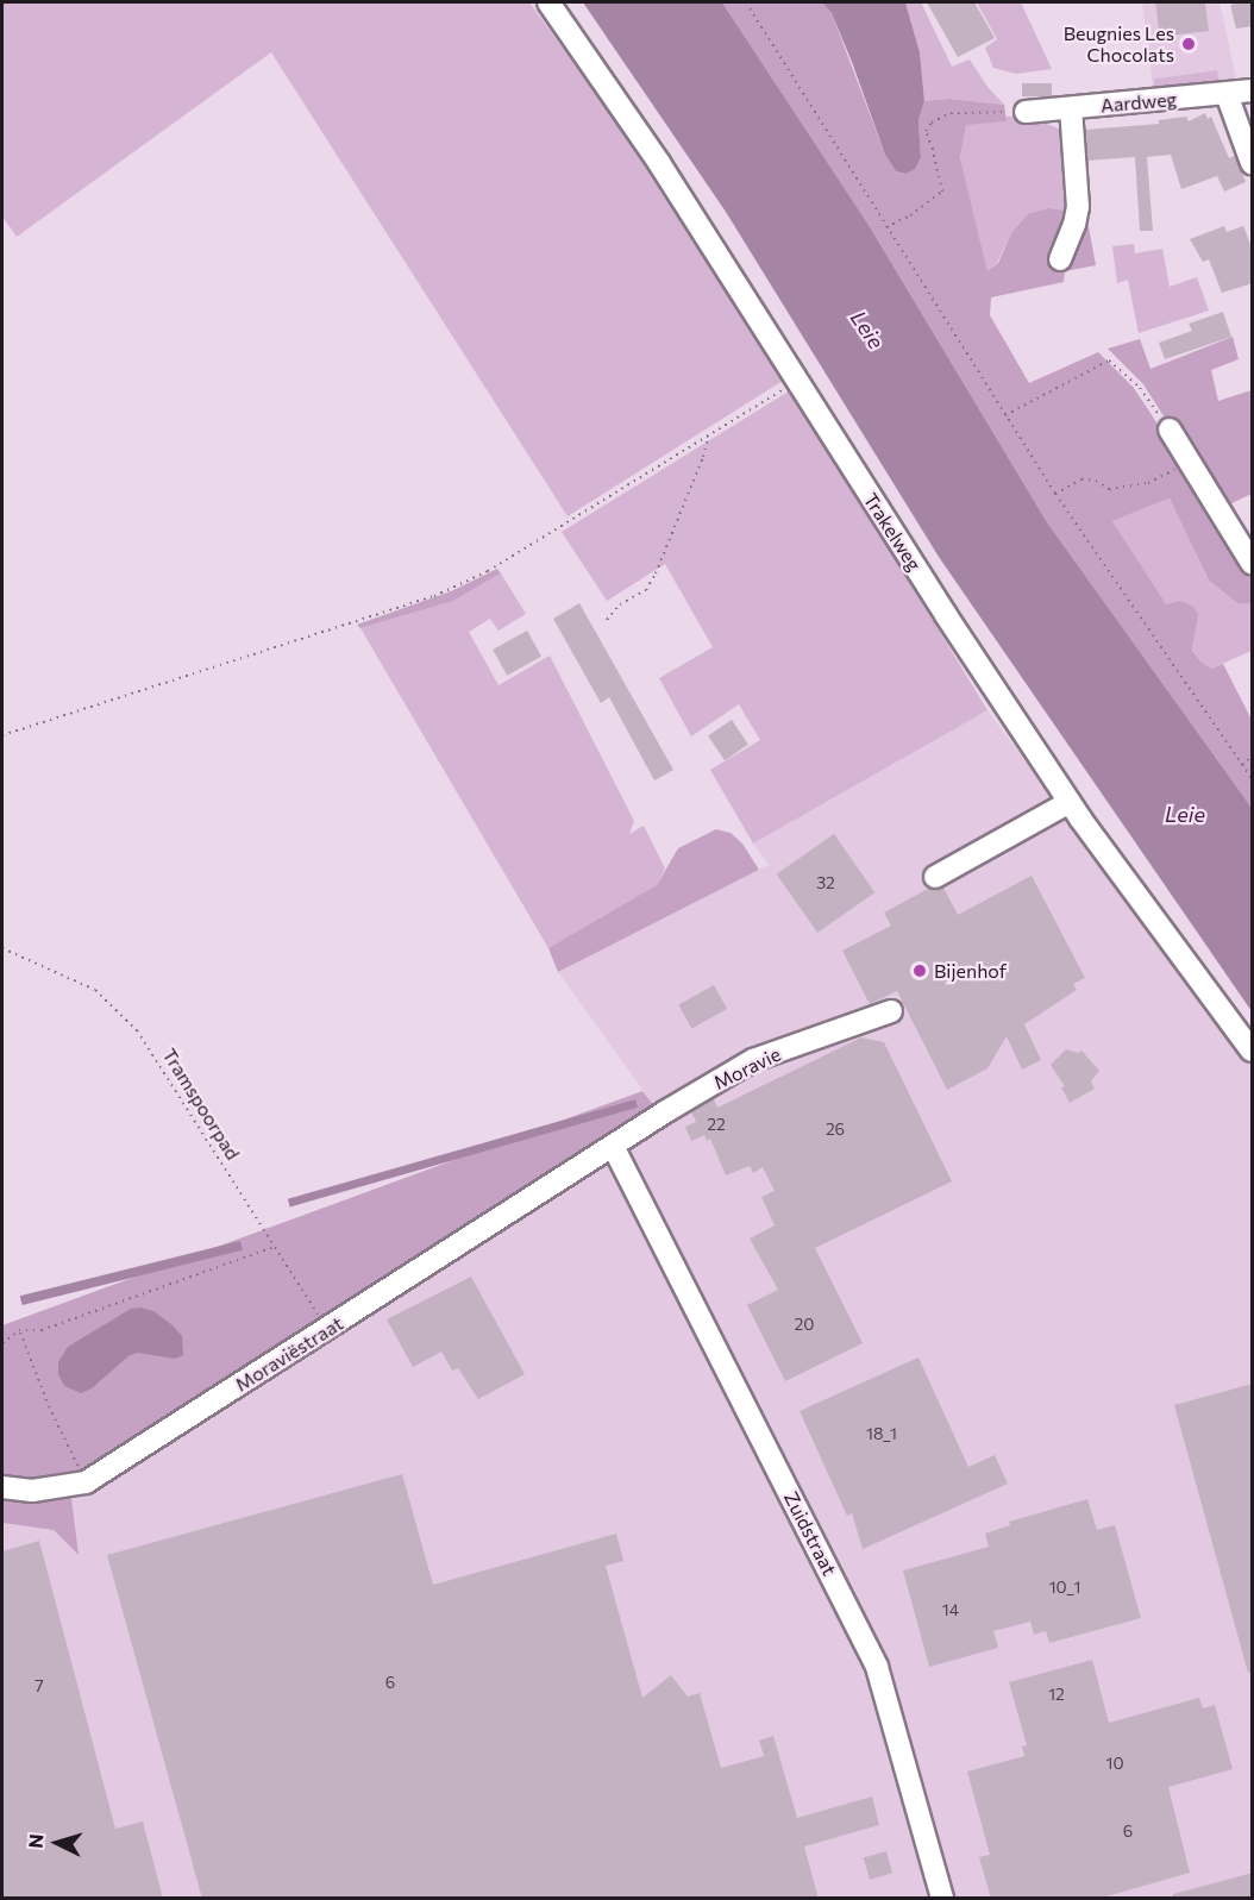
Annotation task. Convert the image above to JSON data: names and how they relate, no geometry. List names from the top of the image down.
{
  "streets": {
    "street": [
      "Aardweg",
      "Trakelweg",
      "Moravie",
      "Moraviëstraat",
      "Zuidstraat"
    ],
    "path": ["Tramspoorpad"]
  },
  "crossings": [
    ["Moravie", "Moraviëstraat"],
    ["Moravie", "Zuidstraat"],
    ["Tramspoorpad", "Moraviëstraat"]
  ],
  "water": ["Leie"],
  "places": ["Beugnies Les Chocolats", "Bijenhof"],
  "house_numbers": [
    "32",
    "22",
    "26",
    "20",
    "18_1",
    "10_1",
    "14",
    "6",
    "7",
    "12",
    "10",
    "6"
  ],
  "north": "left"
}
